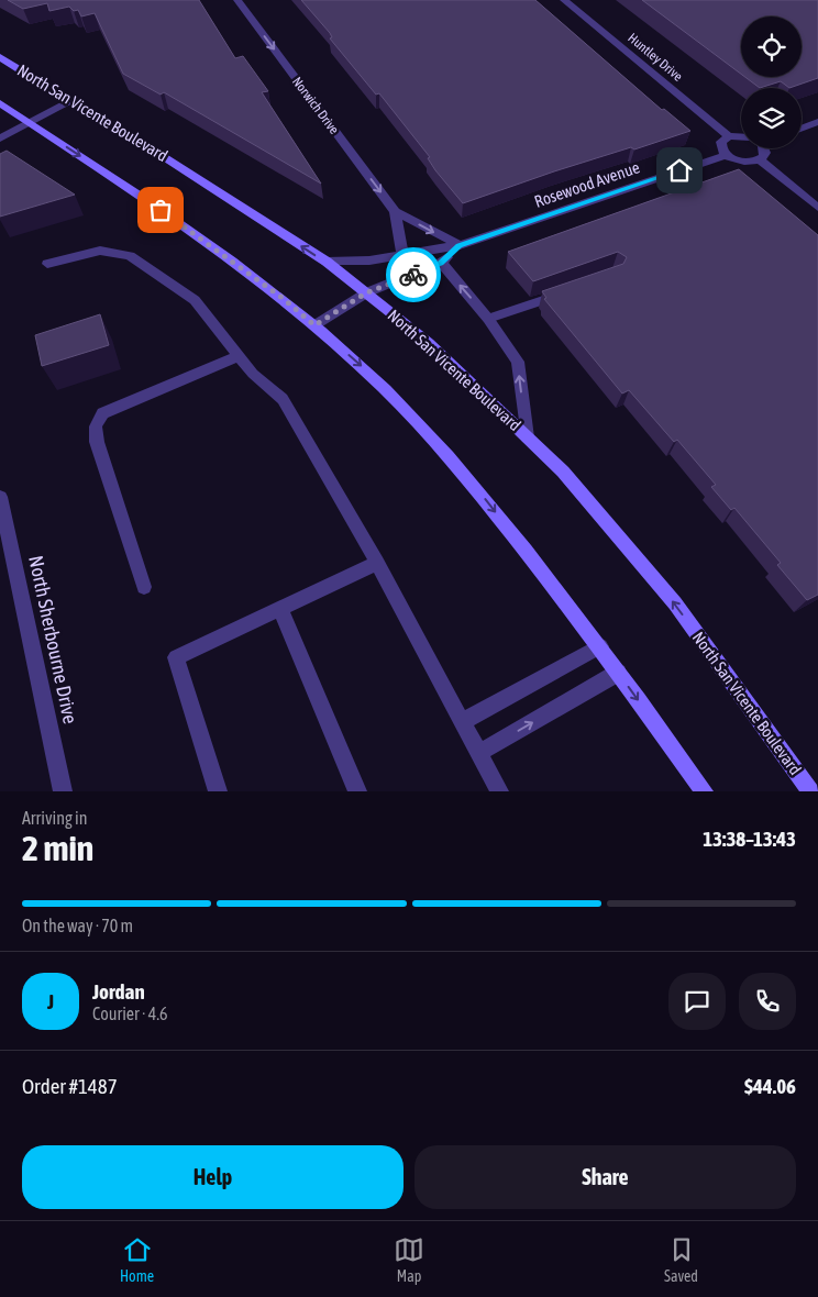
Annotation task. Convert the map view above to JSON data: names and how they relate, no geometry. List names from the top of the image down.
{
  "streets": {
    "main road": ["North San Vicente Boulevard"],
    "street": [
      "Huntley Drive",
      "Norwich Drive",
      "Rosewood Avenue",
      "North Sherbourne Drive"
    ]
  },
  "crossings": [
    ["Norwich Drive", "Rosewood Avenue"],
    ["North San Vicente Boulevard", "Rosewood Avenue"]
  ],
  "one_way": ["Norwich Drive"],
  "page": {
    "heading": ["2 min", "Arriving in", "13:38–13:43"],
    "panel": [
      "Jordan",
      "Courier · 4.6",
      "Order #1487",
      "$44.06"
    ],
    "bar": "On the way · 70 m",
    "round": "J",
    "buttons": ["Help", "Share"],
    "tabs": ["Home", "Map", "Saved"]
  }
}
